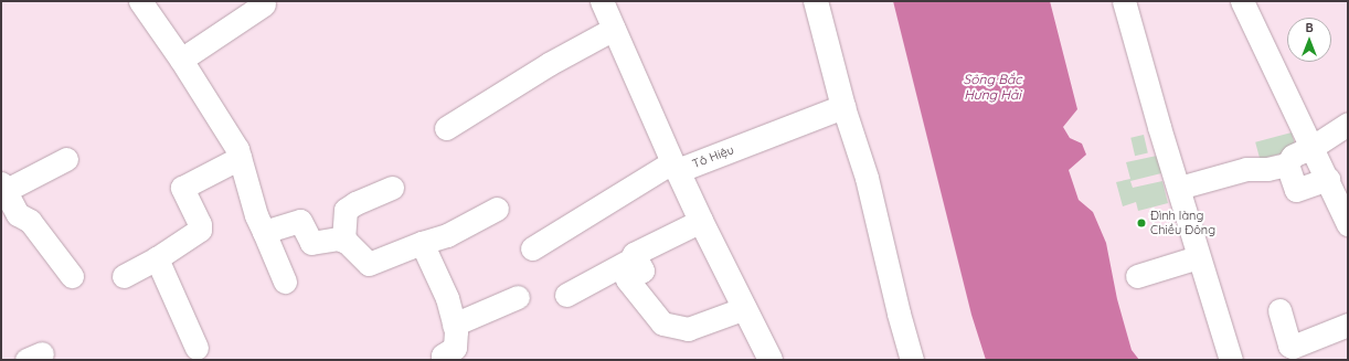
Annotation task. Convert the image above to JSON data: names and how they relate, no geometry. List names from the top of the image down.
{
  "streets": {
    "main road": ["Tô Hiệu"]
  },
  "water": ["Sông Bắc Hưng Hải"],
  "places": ["Đình làng Chiều Đông"],
  "north": "top"
}
